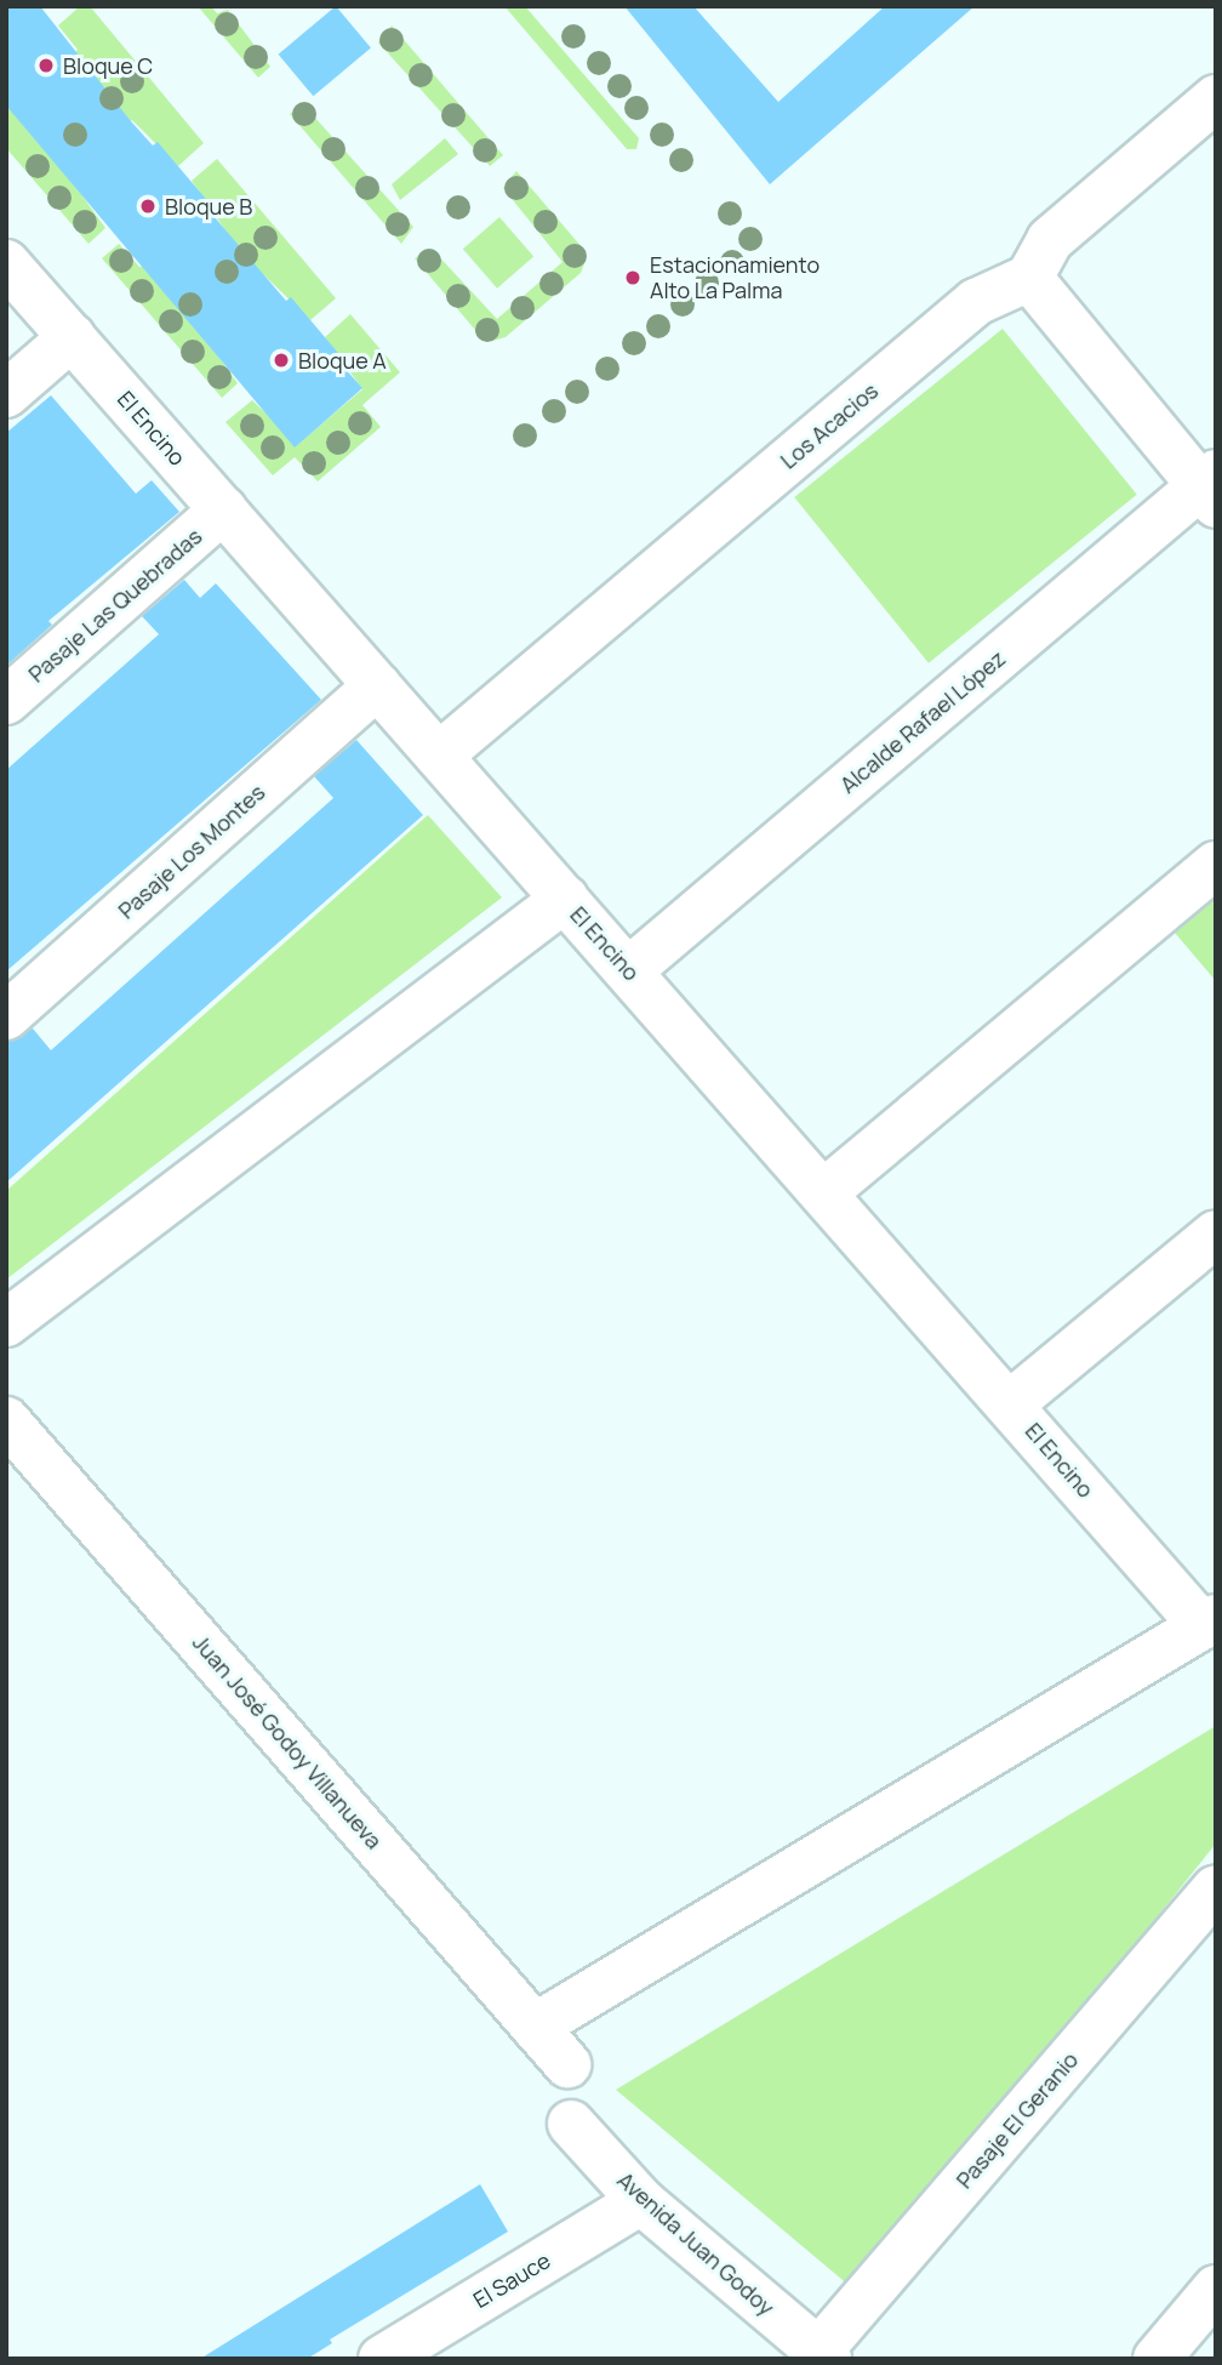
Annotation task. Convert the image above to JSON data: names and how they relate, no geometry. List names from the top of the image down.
{
  "streets": {
    "street": [
      "Los Acacios",
      "El Encino",
      "Pasaje Las Quebradas",
      "Alcalde Rafael López",
      "Pasaje Los Montes",
      "Juan José Godoy Villanueva",
      "Pasaje El Geranio",
      "Avenida Juan Godoy",
      "El Sauce"
    ]
  },
  "crossings": [
    ["Los Acacios", "El Encino"],
    ["El Encino", "Pasaje Las Quebradas"],
    ["El Encino", "Alcalde Rafael López"],
    ["El Encino", "Pasaje Los Montes"],
    ["Pasaje El Geranio", "Avenida Juan Godoy"],
    ["Avenida Juan Godoy", "El Sauce"]
  ],
  "places": [
    "Bloque C",
    "Bloque B",
    "Estacionamiento Alto La Palma",
    "Bloque A"
  ]
}
